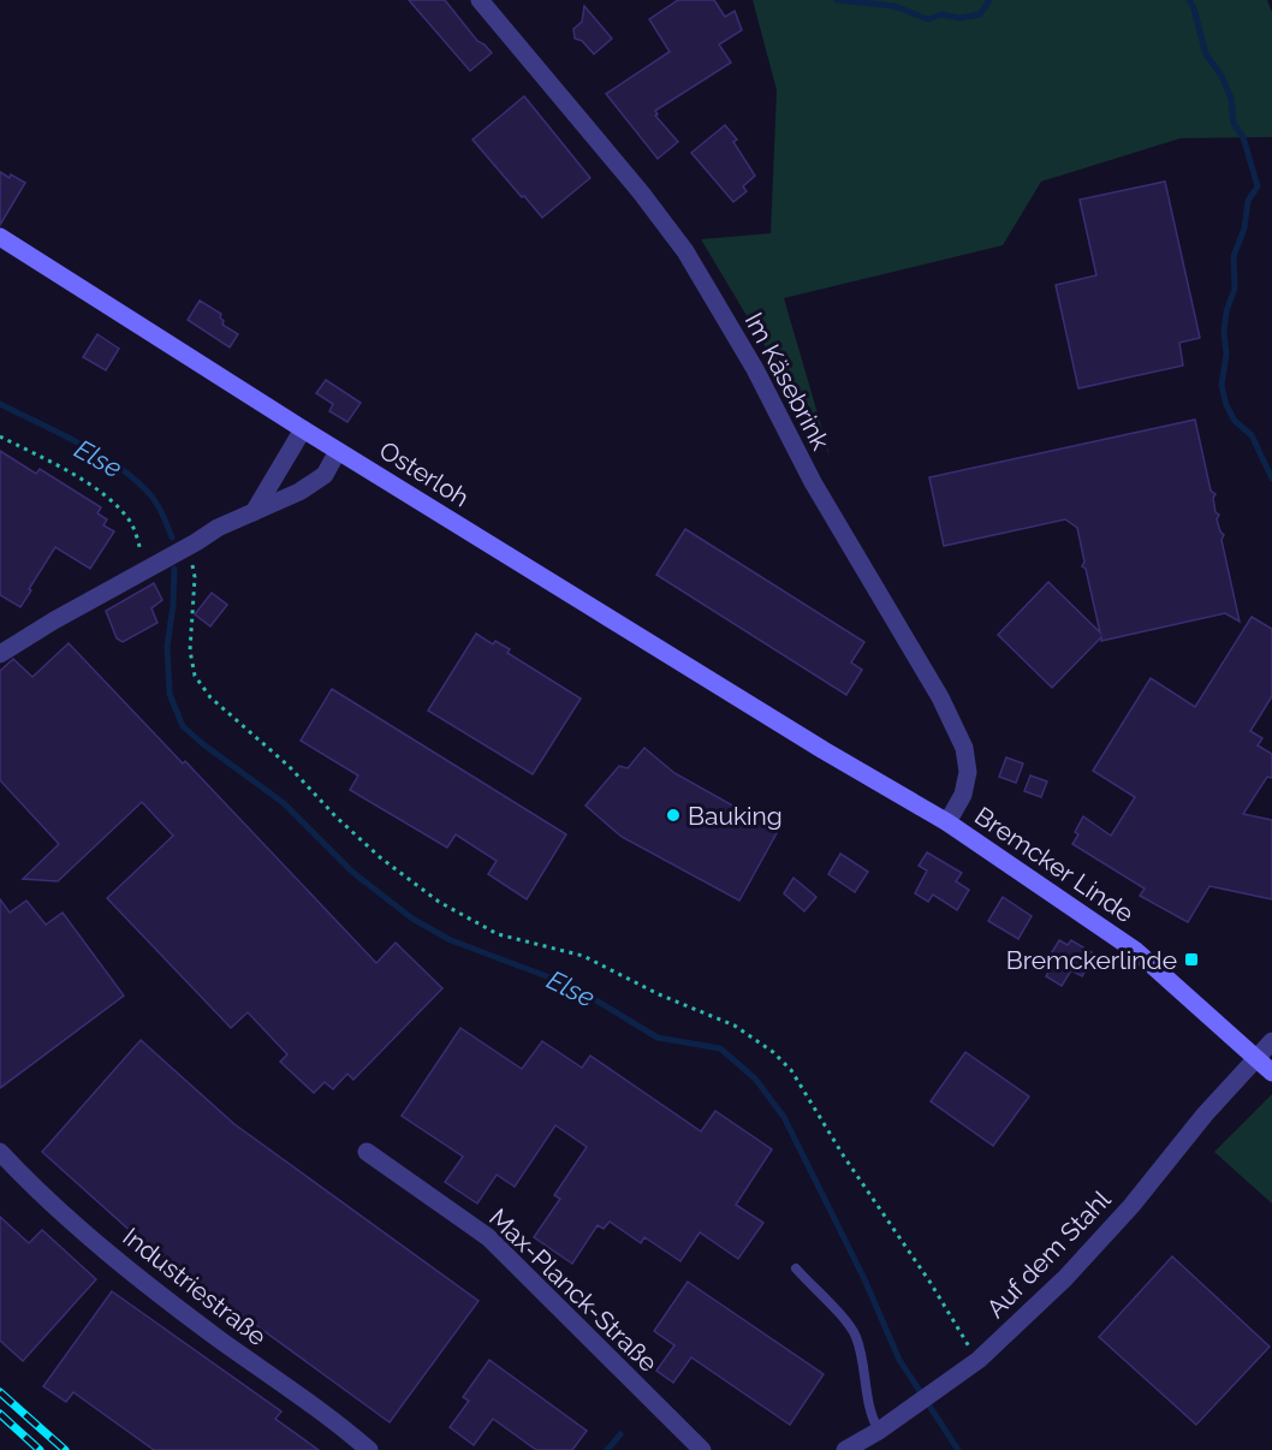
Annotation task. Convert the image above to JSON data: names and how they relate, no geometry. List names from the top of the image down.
{
  "streets": {
    "main road": ["Osterloh", "Bremcker Linde"],
    "street": [
      "Im Käsebrink",
      "Auf dem Stahl",
      "Industriestraße",
      "Max-Planck-Straße"
    ]
  },
  "crossings": [
    ["Im Käsebrink", "Bremcker Linde"],
    ["Osterloh", "Bremcker Linde"],
    ["Bremcker Linde", "Auf dem Stahl"]
  ],
  "water": ["Else"],
  "places": {
    "other": ["Bauking"],
    "transit": ["Bremckerlinde"]
  }
}
